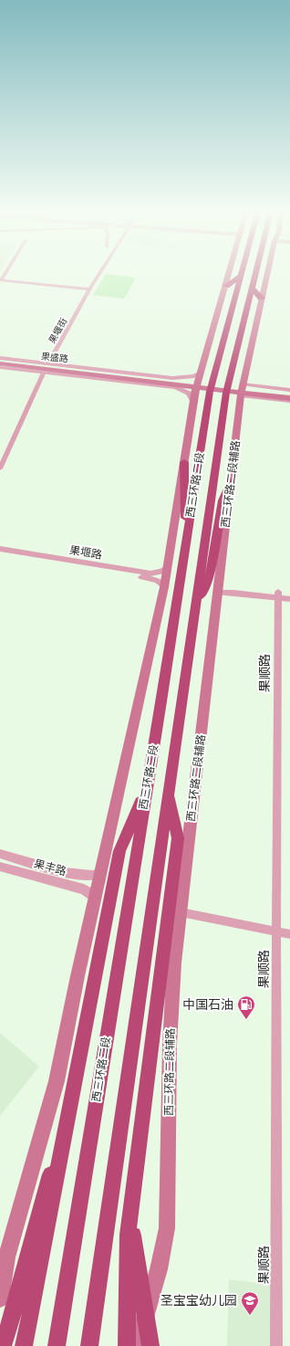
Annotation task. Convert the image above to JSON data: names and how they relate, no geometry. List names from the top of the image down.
{
  "streets": {
    "highway": ["西三环路二段"],
    "main road": ["西三环路二段辅路"],
    "street": [
      "果堰街",
      "果堰路",
      "果顺路",
      "果丰路"
    ]
  },
  "places": {
    "fuel station": ["中国石油"],
    "school or university": ["圣宝宝幼儿园"]
  }
}
